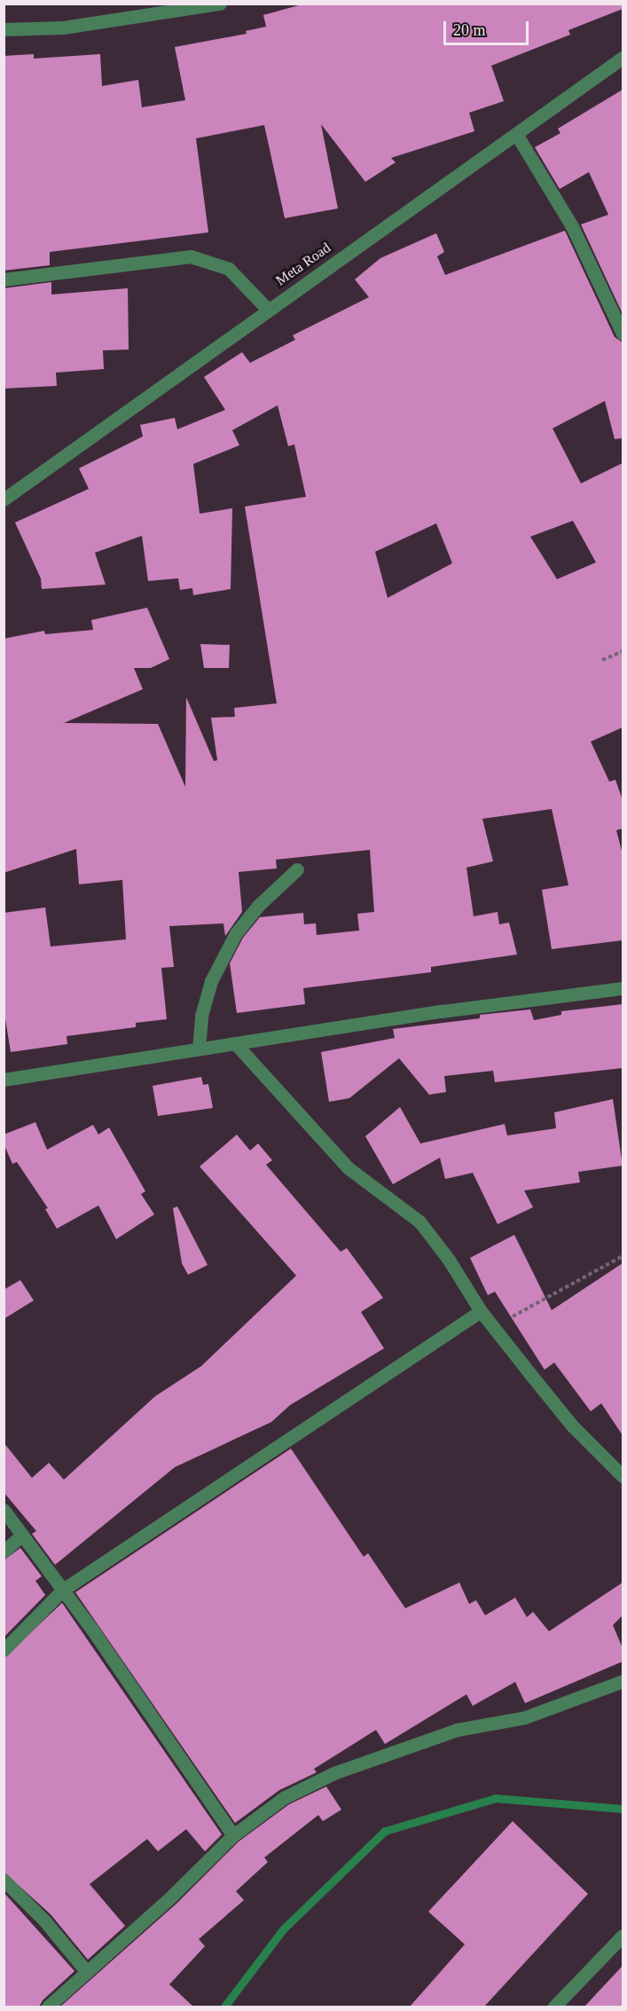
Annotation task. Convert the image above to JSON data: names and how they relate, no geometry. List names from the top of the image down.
{
  "streets": {
    "street": ["Meta Road"]
  },
  "scale_bar": "20 m"
}
